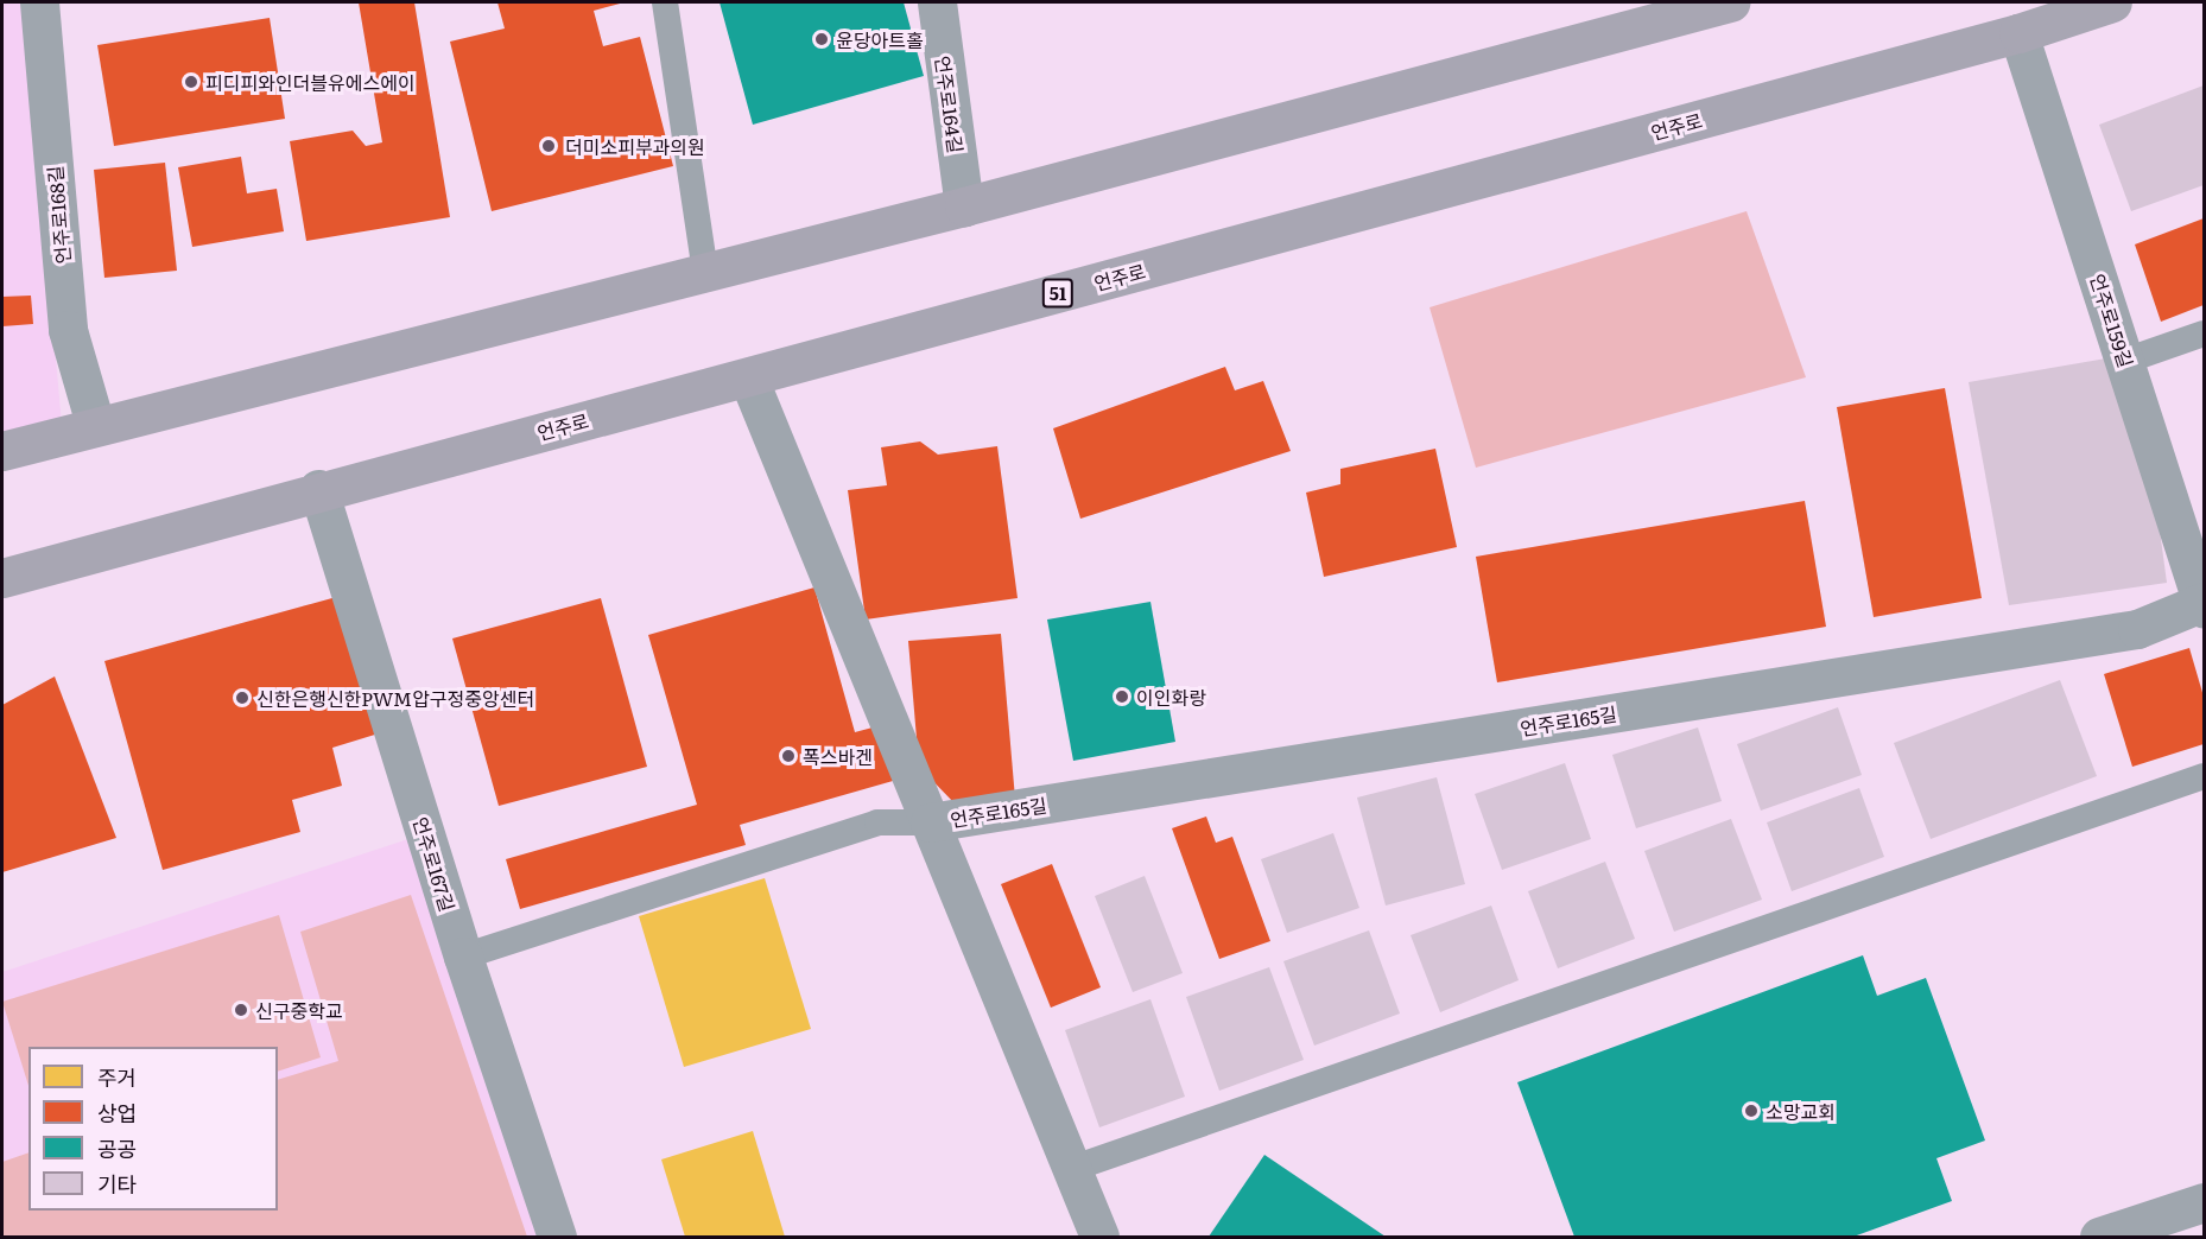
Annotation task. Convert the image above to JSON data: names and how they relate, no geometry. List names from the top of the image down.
{
  "streets": {
    "main road": ["언주로", "51"],
    "street": [
      "언주로164길",
      "언주로168길",
      "언주로159길",
      "언주로165길",
      "언주로167길"
    ]
  },
  "crossings": [
    ["언주로", "언주로159길"],
    ["언주로", "언주로165길"],
    ["언주로", "언주로167길"],
    ["언주로159길", "언주로165길"]
  ],
  "places": [
    "윤당아트홀",
    "피디피와인더블유에스에이",
    "더미소피부과의원",
    "이인화랑",
    "신한은행신한PWM압구정중앙센터",
    "폭스바겐",
    "신구중학교",
    "소망교회"
  ],
  "legend": [
    "주거",
    "상업",
    "공공",
    "기타"
  ]
}
